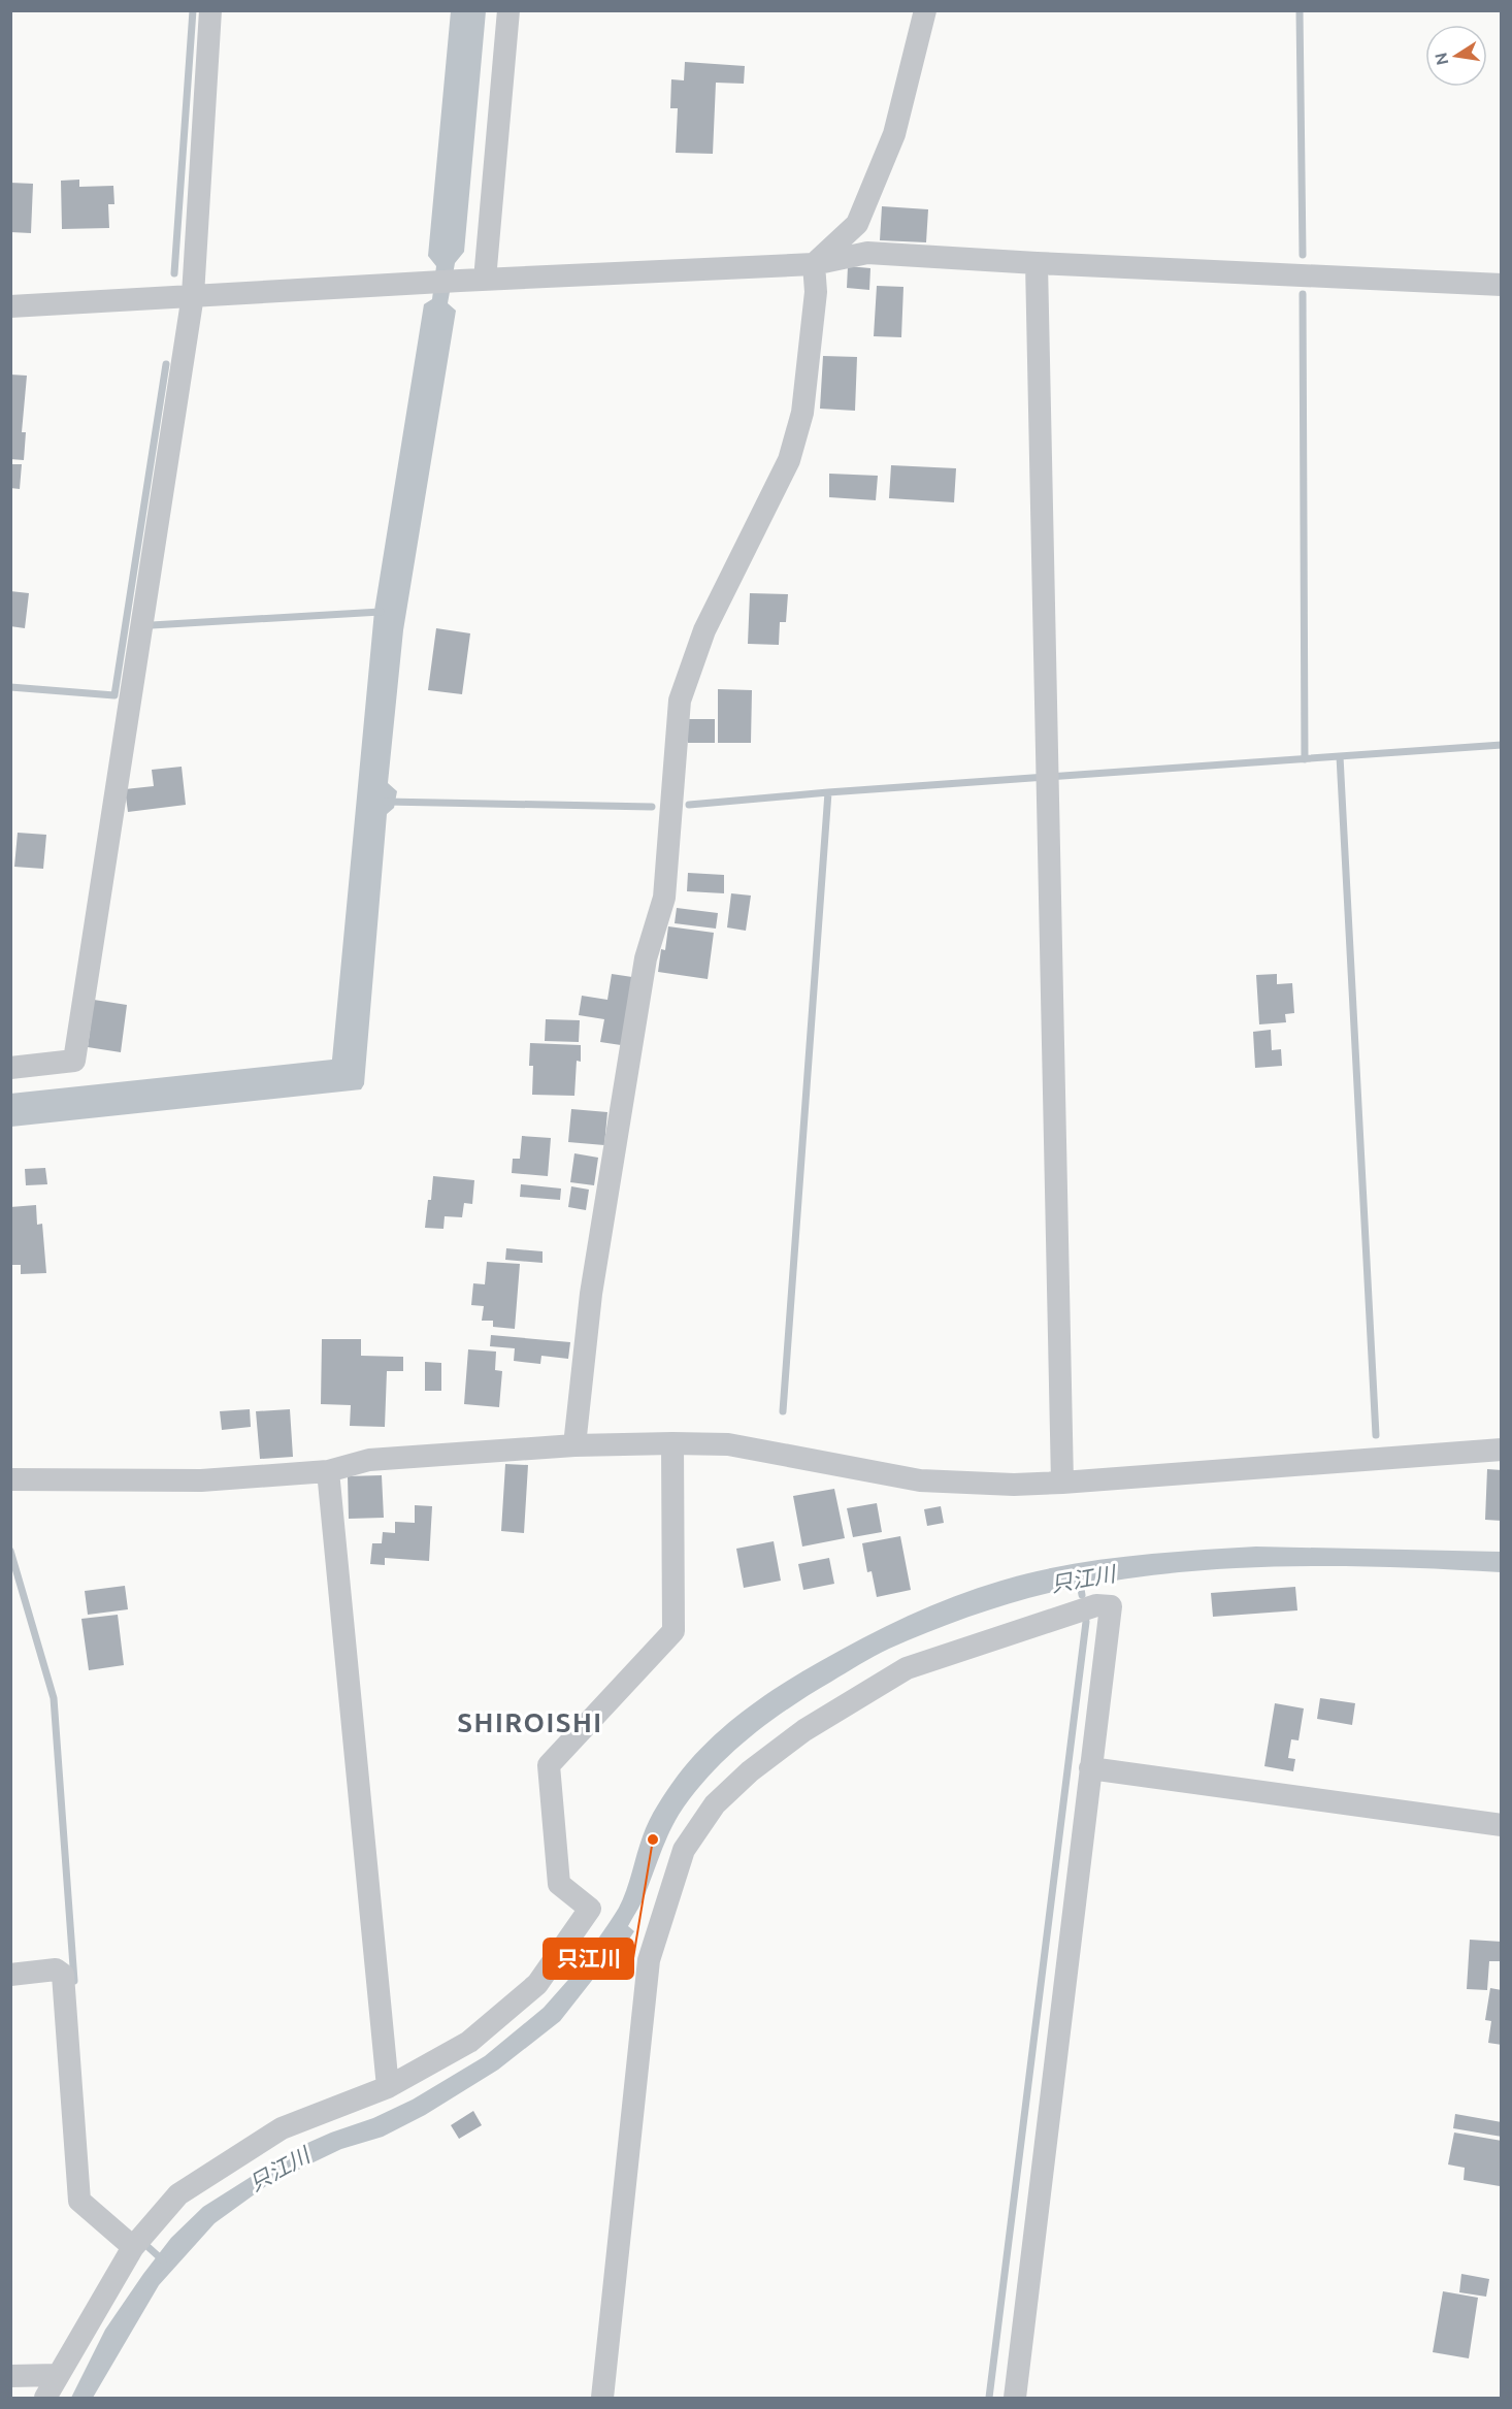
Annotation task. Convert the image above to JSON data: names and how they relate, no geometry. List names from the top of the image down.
{
  "districts": ["SHIROISHI"],
  "water": ["只江川"],
  "places": ["只江川"],
  "north": "left"
}
